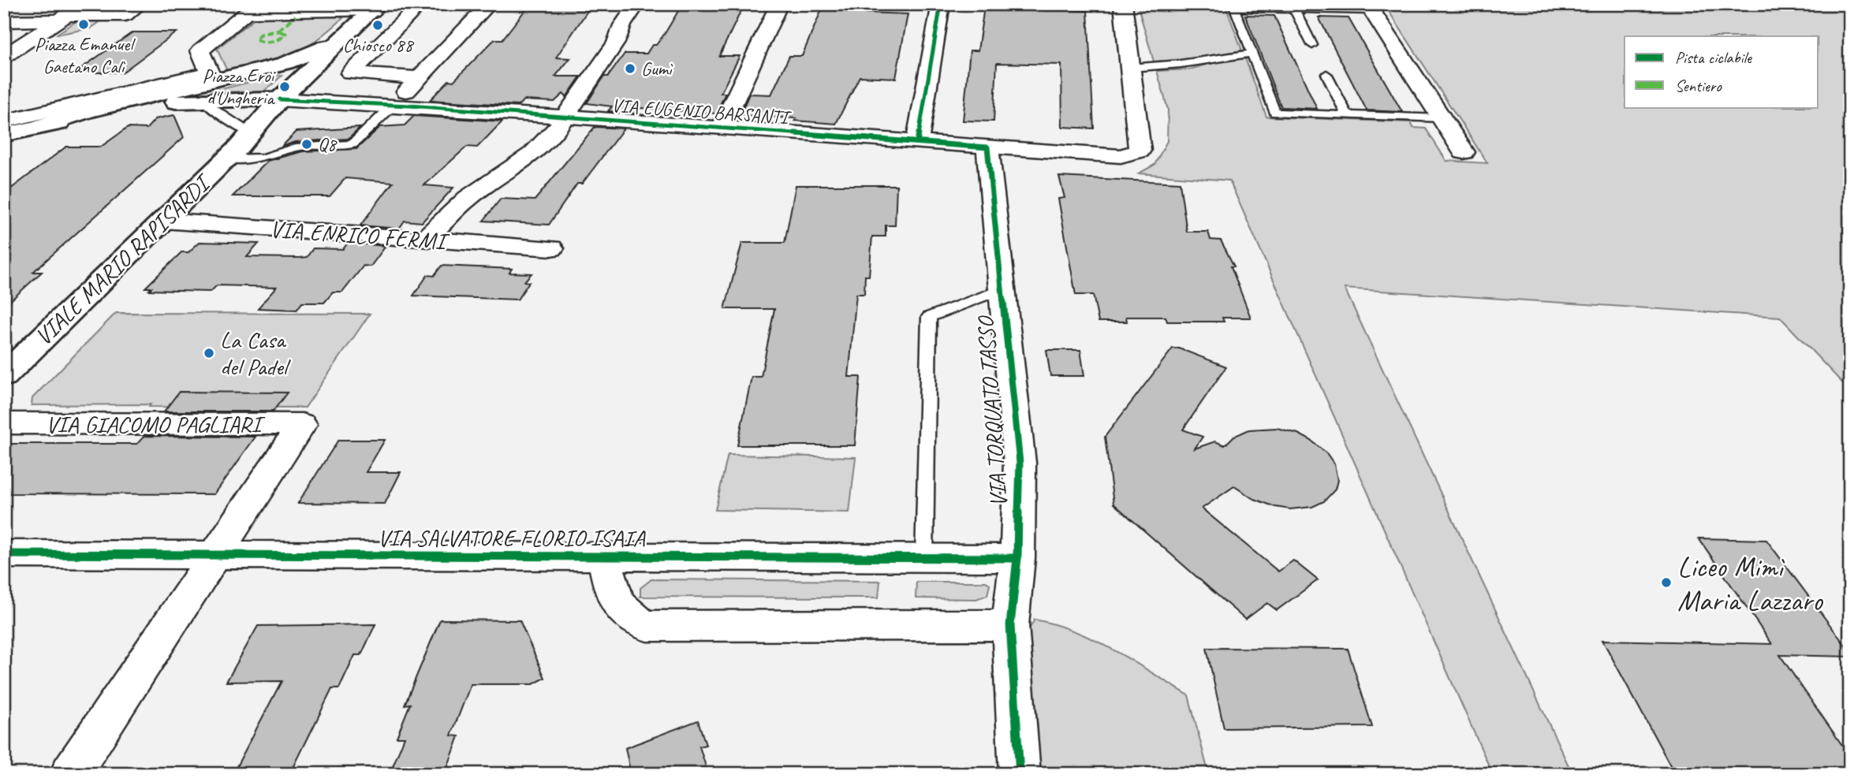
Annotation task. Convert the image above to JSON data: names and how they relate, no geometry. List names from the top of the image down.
{
  "streets": {
    "main road": ["VIALE MARIO RAPISARDI"],
    "street": [
      "VIA EUGENIO BARSANTI",
      "VIA ENRICO FERMI",
      "VIA TORQUATO TASSO",
      "VIA GIACOMO PAGLIARI",
      "VIA SALVATORE FLORIO ISAIA"
    ]
  },
  "crossings": [
    ["VIA EUGENIO BARSANTI", "VIALE MARIO RAPISARDI"],
    ["VIA EUGENIO BARSANTI", "VIA TORQUATO TASSO"],
    ["VIA ENRICO FERMI", "VIALE MARIO RAPISARDI"],
    ["VIA TORQUATO TASSO", "VIA SALVATORE FLORIO ISAIA"],
    ["VIA GIACOMO PAGLIARI", "VIA SALVATORE FLORIO ISAIA"]
  ],
  "places": [
    "Piazza Emanuel Gaetano Calì",
    "Chiosco 88",
    "Gumì",
    "Piazza Eroi d'Ungheria",
    "Q8",
    "La Casa del Padel",
    "Liceo Mimì Maria Lazzaro"
  ],
  "legend": ["Pista ciclabile", "Sentiero"]
}
